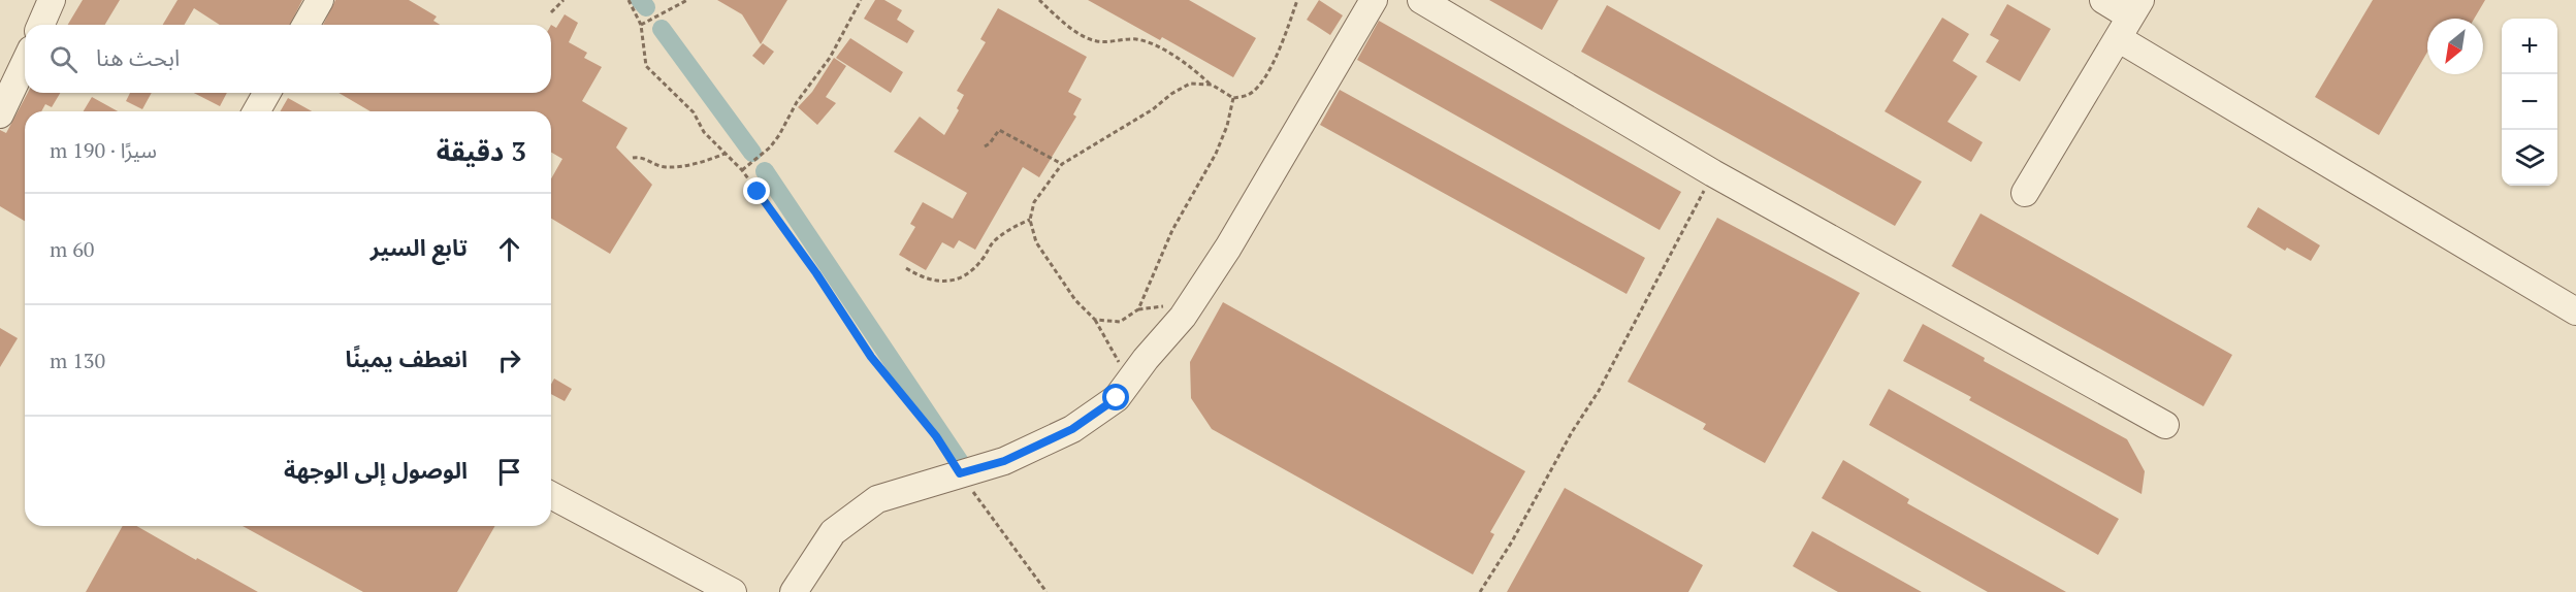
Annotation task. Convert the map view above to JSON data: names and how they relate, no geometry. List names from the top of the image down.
{
  "north": "bottom left",
  "page": {
    "map_buttons": ["+", "−"],
    "search": "ابحث هنا",
    "heading": ["3 دقيقة", "سيرًا · 190 m"],
    "list": [
      ["تابع السير", "60 m"],
      ["انعطف يمينًا", "130 m"],
      "الوصول إلى الوجهة"
    ]
  }
}
